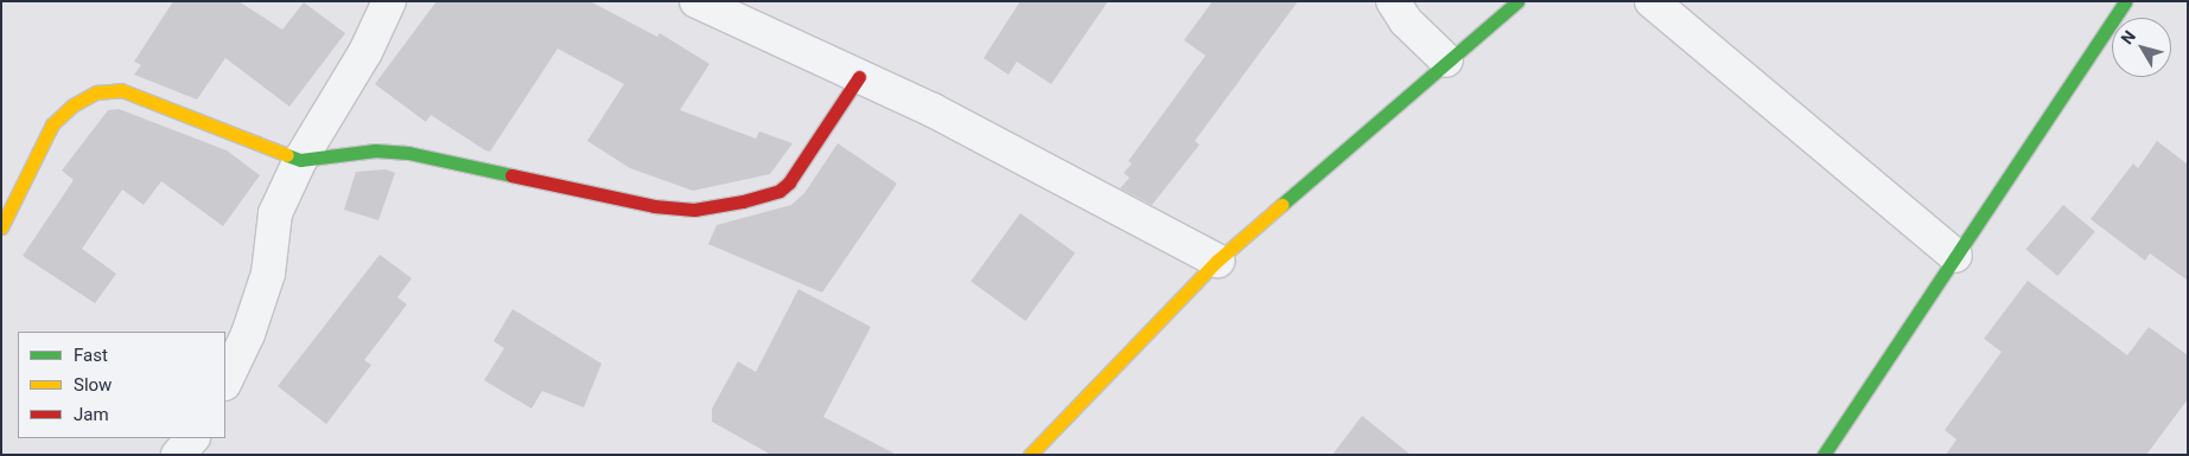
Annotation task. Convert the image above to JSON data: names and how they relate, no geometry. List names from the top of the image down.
{
  "legend": ["Fast", "Slow", "Jam"],
  "north": "top left"
}
